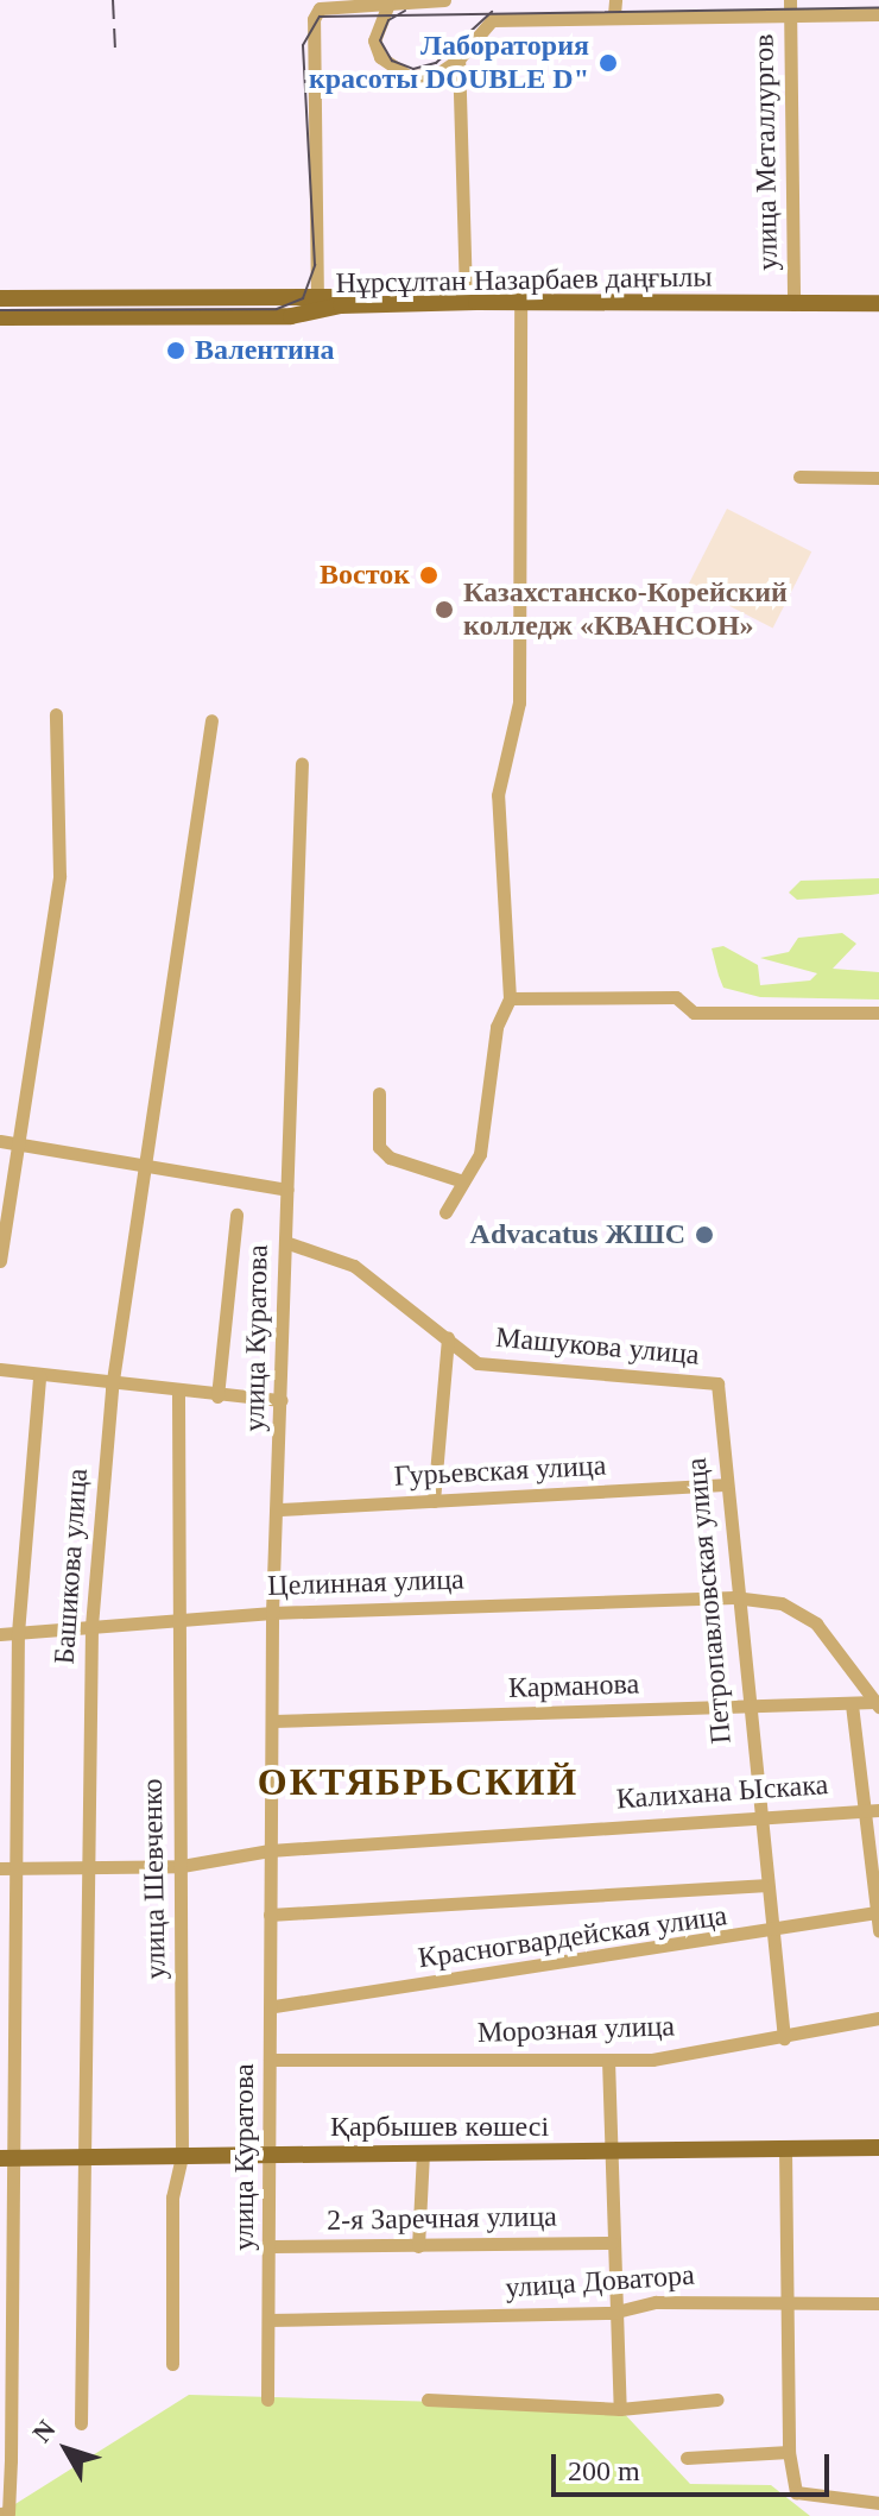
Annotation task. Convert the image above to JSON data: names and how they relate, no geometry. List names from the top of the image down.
{
  "streets": {
    "main road": ["Нұрсұлтан Назарбаев даңғылы", "Қарбышев көшесі"],
    "street": [
      "улица Металлургов",
      "улица Куратова",
      "Машукова улица",
      "Гурьевская улица",
      "Башикова улица",
      "Целинная улица",
      "Петропавловская улица",
      "Карманова",
      "Калихана Ыскака",
      "улица Шевченко",
      "Красногвардейская улица",
      "Морозная улица",
      "2-я Заречная улица",
      "улица Доватора"
    ]
  },
  "crossings": [
    ["улица Металлургов", "Нұрсұлтан Назарбаев даңғылы"],
    ["улица Куратова", "Машукова улица"],
    ["улица Куратова", "Гурьевская улица"],
    ["улица Куратова", "Целинная улица"],
    ["улица Куратова", "Карманова"],
    ["улица Куратова", "Калихана Ыскака"],
    ["улица Куратова", "Красногвардейская улица"],
    ["улица Куратова", "Морозная улица"],
    ["улица Куратова", "Қарбышев көшесі"],
    ["улица Куратова", "2-я Заречная улица"],
    ["улица Куратова", "улица Доватора"],
    ["Машукова улица", "Петропавловская улица"],
    ["Гурьевская улица", "Петропавловская улица"],
    ["Башикова улица", "Целинная улица"],
    ["Башикова улица", "Калихана Ыскака"],
    ["Башикова улица", "Қарбышев көшесі"],
    ["Целинная улица", "Петропавловская улица"],
    ["Целинная улица", "Карманова"],
    ["Целинная улица", "улица Шевченко"],
    ["Петропавловская улица", "Карманова"],
    ["Петропавловская улица", "Калихана Ыскака"],
    ["Петропавловская улица", "Красногвардейская улица"],
    ["Петропавловская улица", "Морозная улица"],
    ["Калихана Ыскака", "улица Шевченко"],
    ["улица Шевченко", "Қарбышев көшесі"]
  ],
  "districts": ["ОКТЯБРЬСКИЙ"],
  "places": [
    "Лаборатория красоты DOUBLE D\"",
    "Валентина",
    "Восток",
    "Казахстанско-Корейский колледж «КВАНСОН»",
    "Advacatus ЖШС"
  ],
  "scale_bar": "200 m",
  "north": "top left"
}
